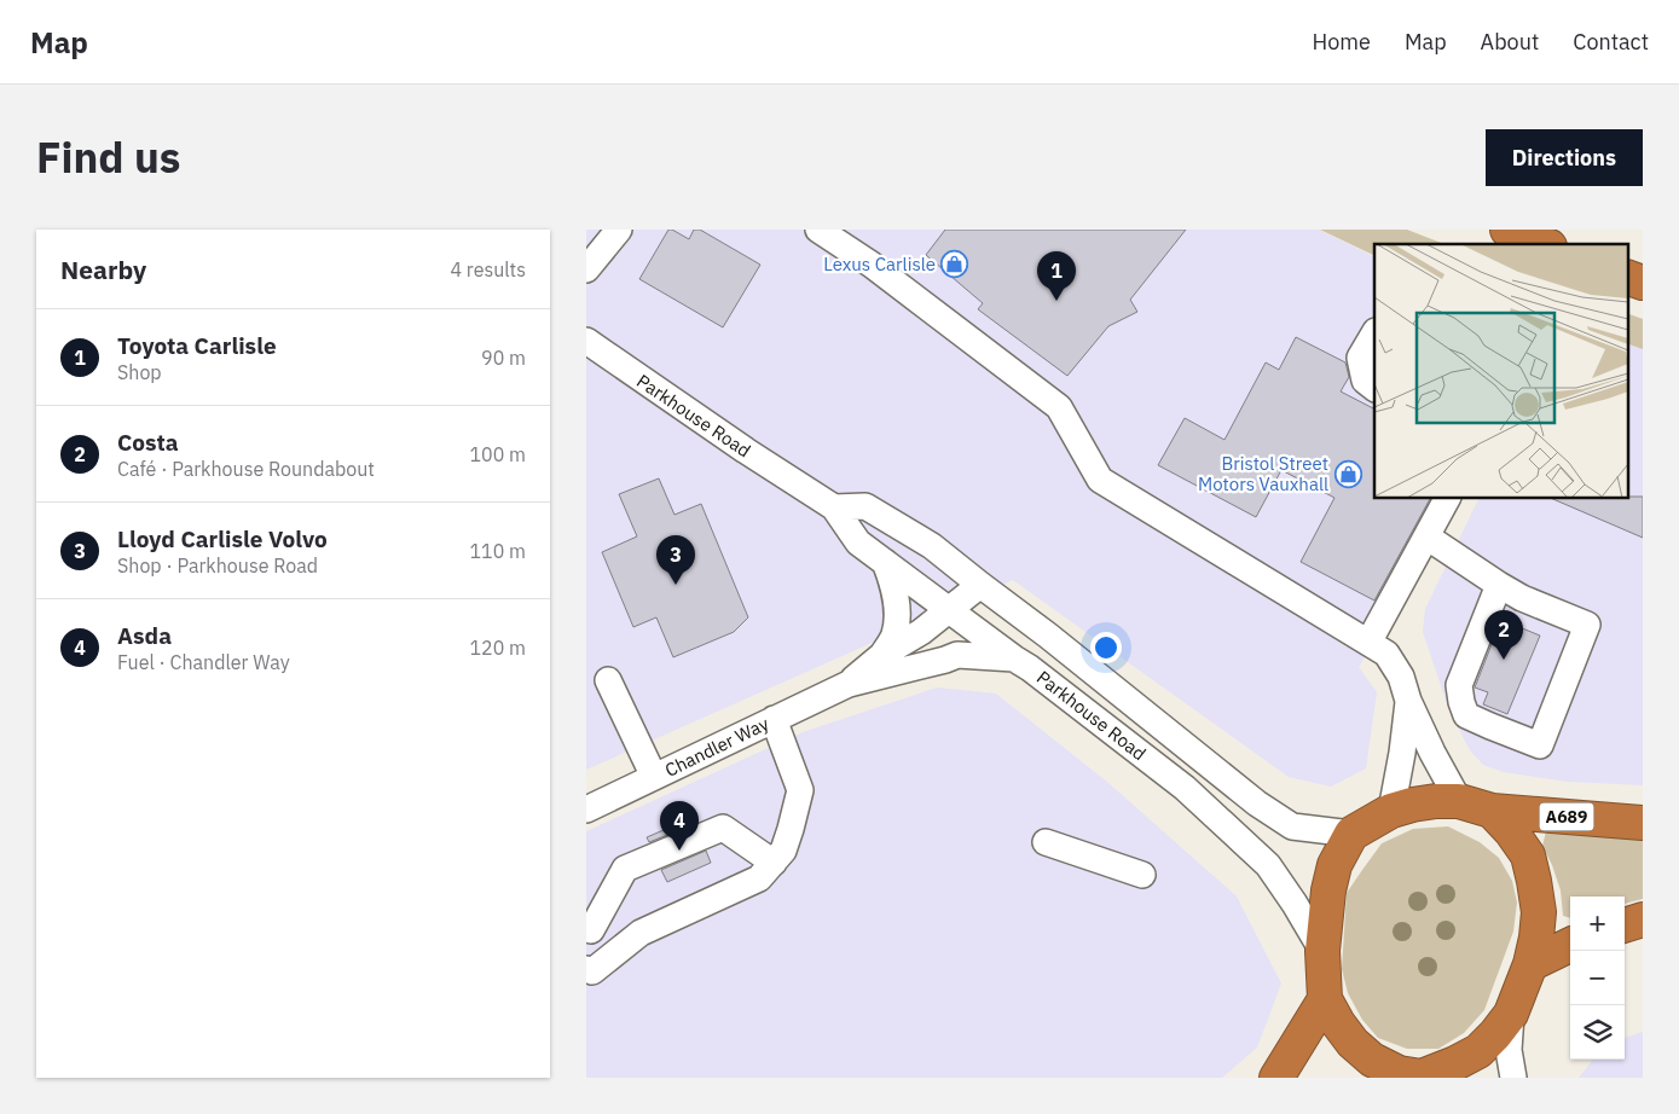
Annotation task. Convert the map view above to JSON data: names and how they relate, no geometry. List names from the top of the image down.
{
  "streets": {
    "highway": ["A689"],
    "street": ["Parkhouse Road", "Chandler Way"]
  },
  "crossings": [
    ["Parkhouse Road", "Chandler Way"]
  ],
  "places": {
    "shop": ["Lexus Carlisle", "Bristol Street Motors Vauxhall"]
  },
  "page": {
    "header": "Map",
    "nav": [
      "Home",
      "Map",
      "About",
      "Contact"
    ],
    "title": "Find us",
    "buttons": "Directions",
    "heading": ["Nearby", "4 results"],
    "pins": [
      "1",
      "3",
      "2",
      "4"
    ],
    "list": [
      {
        "mark": "1",
        "name": "Toyota Carlisle",
        "note": "Shop",
        "value": "90 m"
      },
      {
        "mark": "2",
        "name": "Costa",
        "note": "Café · Parkhouse Roundabout",
        "value": "100 m"
      },
      {
        "mark": "3",
        "name": "Lloyd Carlisle Volvo",
        "note": "Shop · Parkhouse Road",
        "value": "110 m"
      },
      {
        "mark": "4",
        "name": "Asda",
        "note": "Fuel · Chandler Way",
        "value": "120 m"
      }
    ],
    "map_buttons": ["+", "−"]
  }
}
